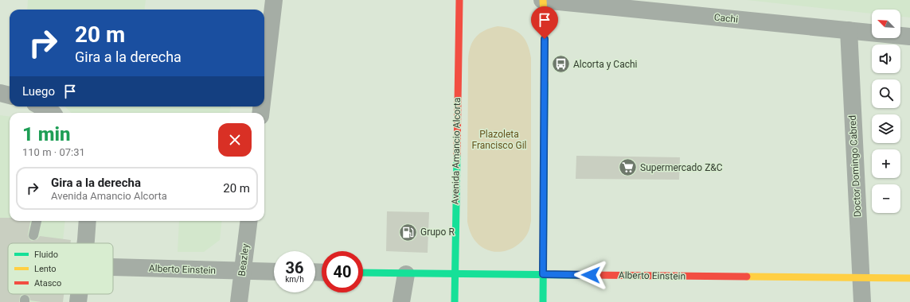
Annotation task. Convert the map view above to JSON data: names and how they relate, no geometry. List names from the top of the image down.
{
  "streets": {
    "main road": ["Avenida Amancio Alcorta", "Alberto Einstein"],
    "street": ["Cachi", "Doctor Domingo Cabred", "Beazley"]
  },
  "crossings": [
    ["Cachi", "Doctor Domingo Cabred"],
    ["Avenida Amancio Alcorta", "Alberto Einstein"],
    ["Doctor Domingo Cabred", "Alberto Einstein"],
    ["Beazley", "Alberto Einstein"]
  ],
  "parks": ["Plazoleta Francisco Gil"],
  "places": {
    "bus stop": ["Alcorta y Cachi"],
    "supermarket": ["Supermercado Z&C"],
    "fuel station": ["Grupo R"]
  },
  "legend": ["Fluido", "Lento", "Atasco"],
  "north": "top left",
  "page": {
    "map_buttons": ["+", "−"],
    "turn": ["20 m", "Gira a la derecha"],
    "then": "Luego",
    "heading": ["1 min", "110 m · 07:31"],
    "list": [
      {
        "name": "Gira a la derecha",
        "note": "Avenida Amancio Alcorta",
        "value": "20 m"
      }
    ],
    "speed": "36 km/h",
    "limit": "40"
  }
}
